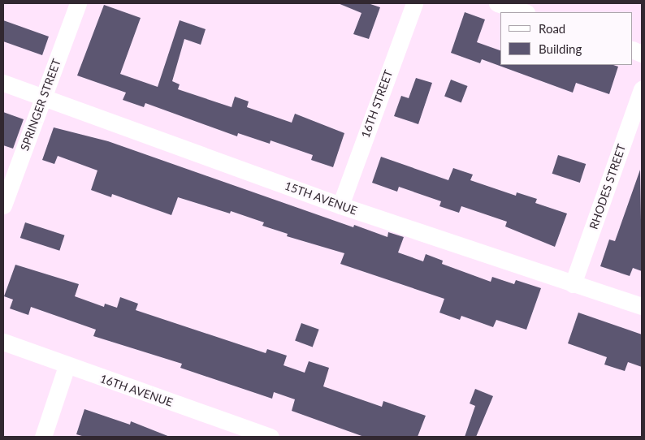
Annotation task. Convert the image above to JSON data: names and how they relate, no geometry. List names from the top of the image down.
{
  "streets": {
    "street": [
      "16TH STREET",
      "SPRINGER STREET",
      "RHODES STREET",
      "15TH AVENUE",
      "16TH AVENUE"
    ]
  },
  "crossings": [
    ["16TH STREET", "15TH AVENUE"],
    ["SPRINGER STREET", "15TH AVENUE"],
    ["RHODES STREET", "15TH AVENUE"]
  ],
  "legend": ["Road", "Building"]
}
